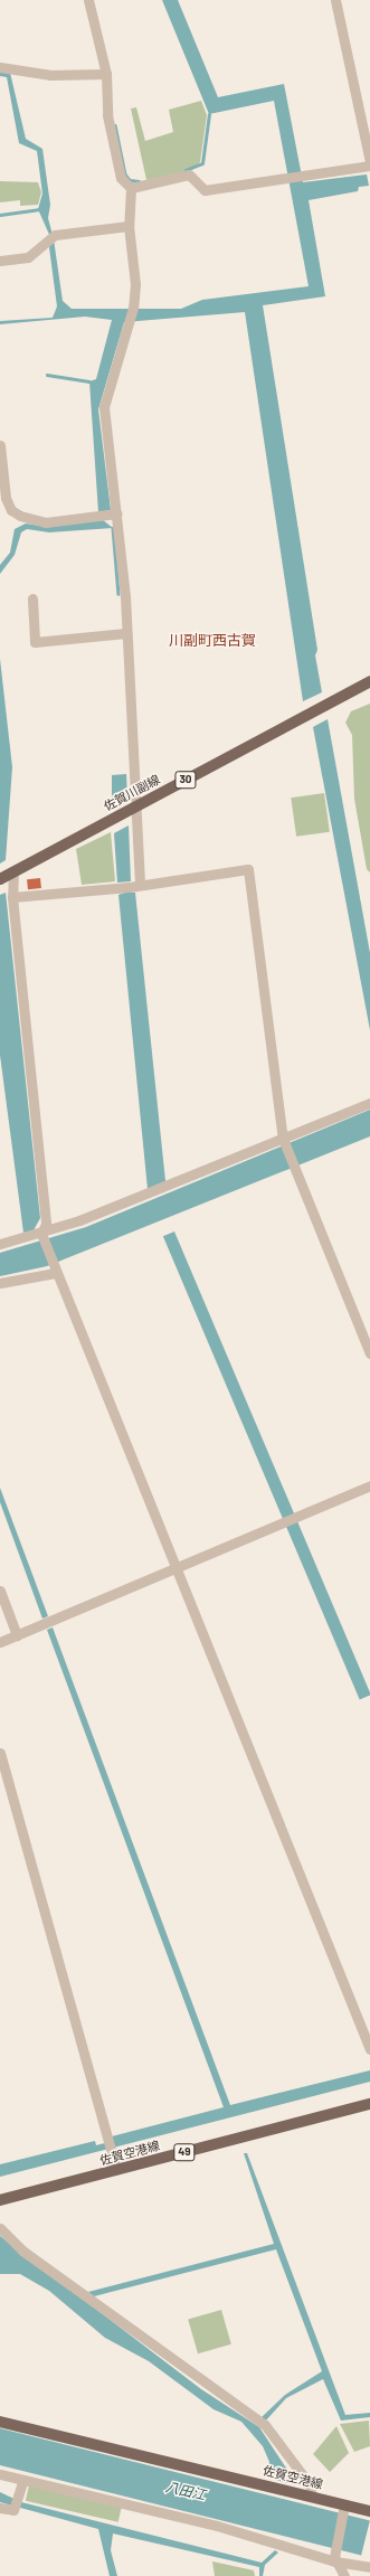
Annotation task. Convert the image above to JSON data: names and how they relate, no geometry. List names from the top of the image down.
{
  "streets": {
    "main road": [
      "30",
      "佐賀川副線",
      "49",
      "佐賀空港線"
    ]
  },
  "districts": ["川副町西古賀"],
  "water": ["八田江"]
}
